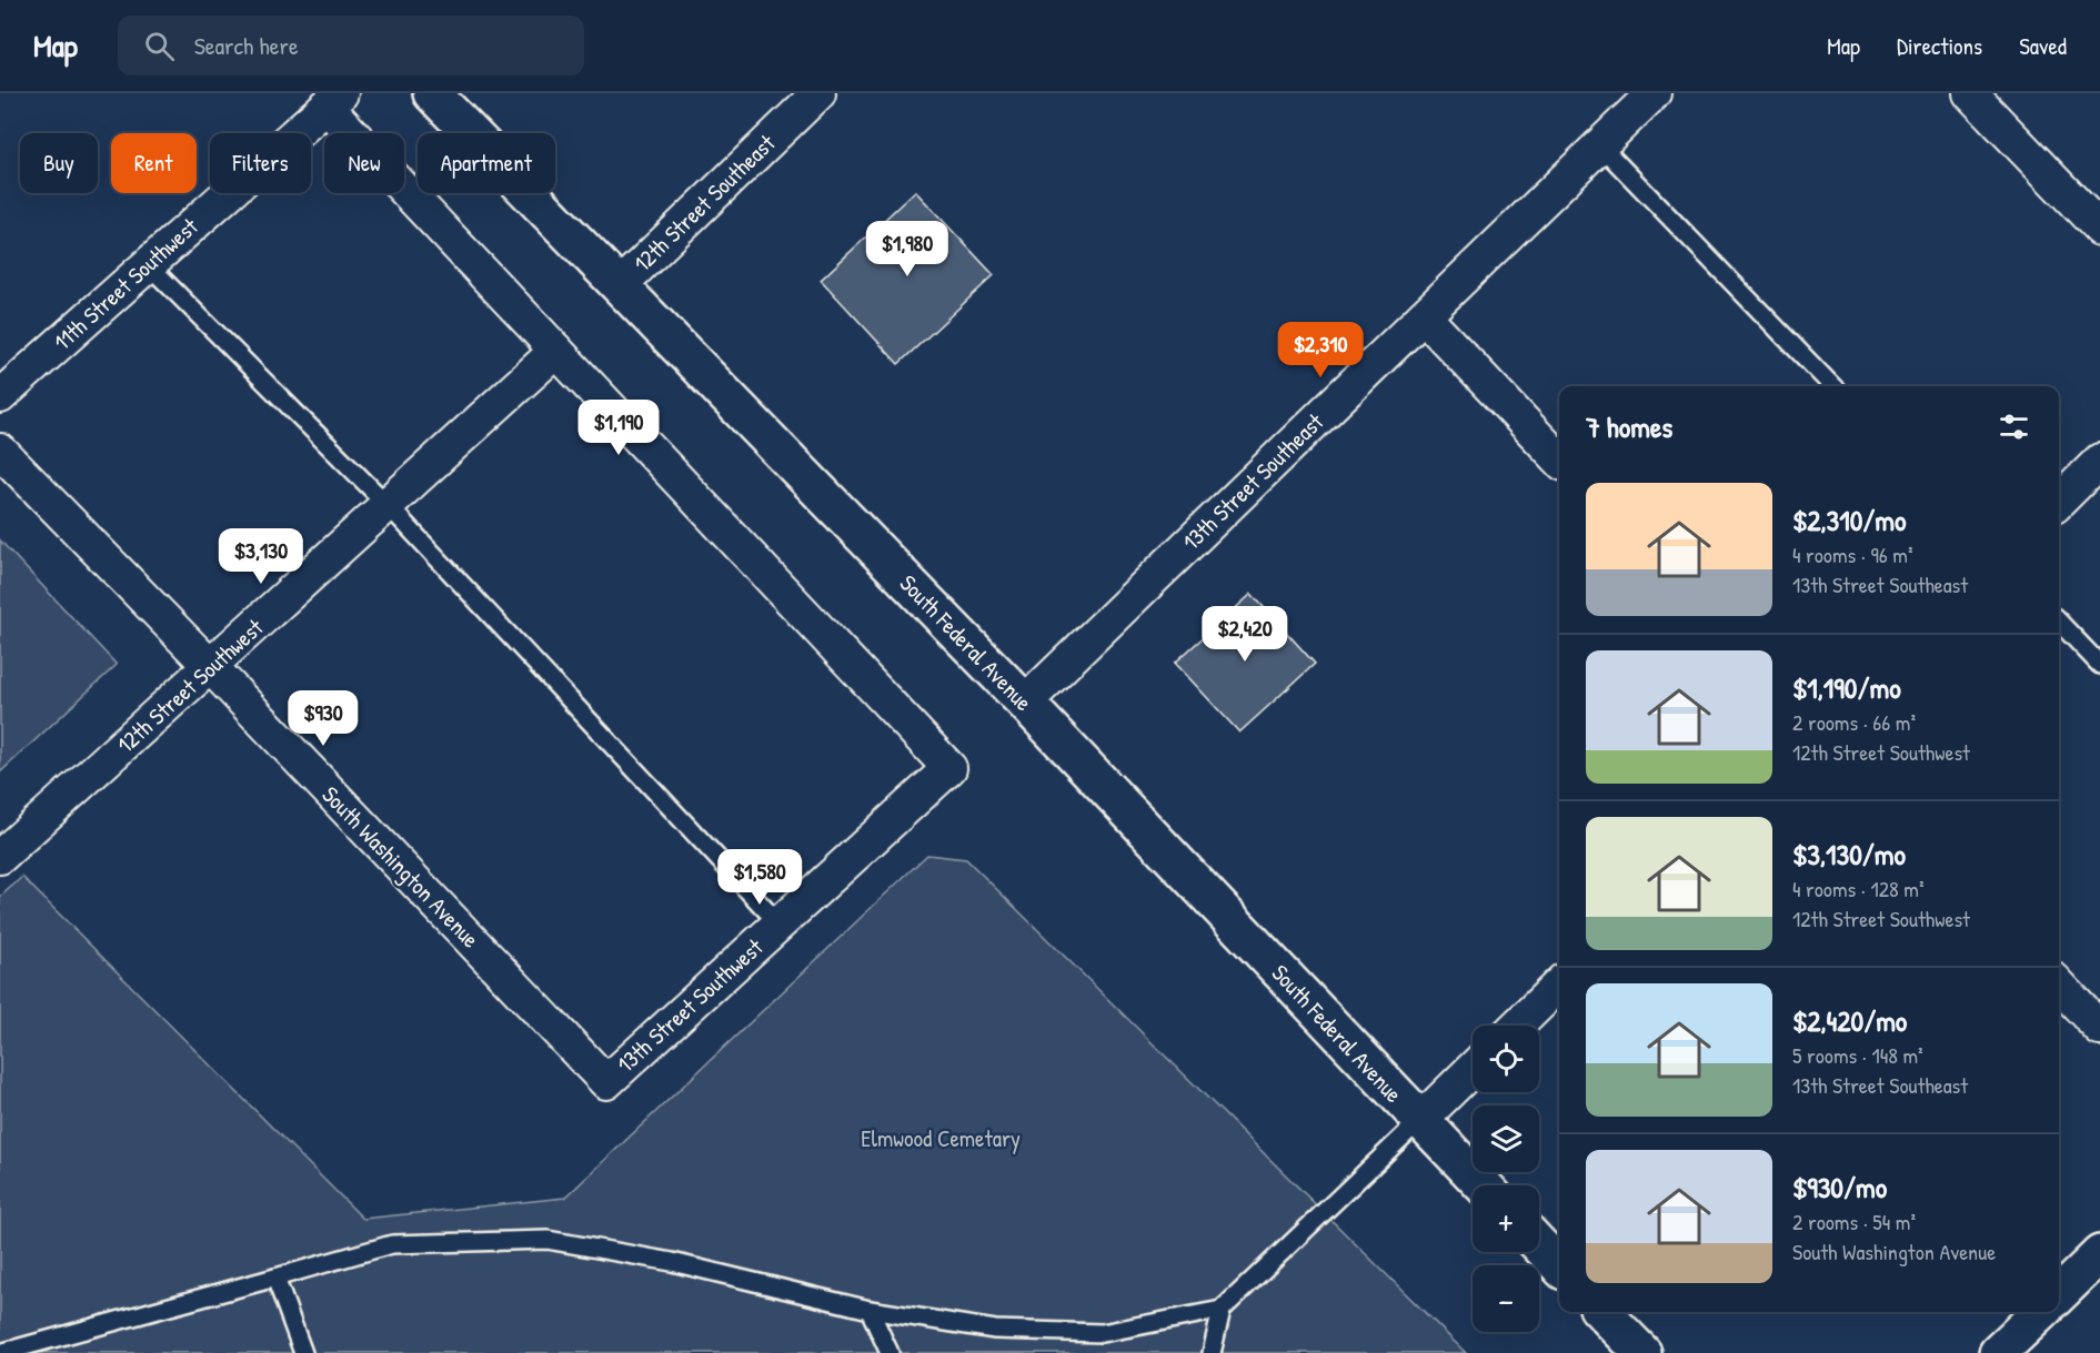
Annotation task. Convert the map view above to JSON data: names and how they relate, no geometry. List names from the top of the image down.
{
  "streets": {
    "main road": ["South Federal Avenue"],
    "street": [
      "12th Street Southeast",
      "11th Street Southwest",
      "13th Street Southeast",
      "12th Street Southwest",
      "South Washington Avenue",
      "13th Street Southwest"
    ]
  },
  "crossings": [
    ["12th Street Southeast", "South Federal Avenue"],
    ["13th Street Southeast", "South Federal Avenue"],
    ["12th Street Southwest", "South Washington Avenue"],
    ["12th Street Southwest", "13th Street Southwest"],
    ["South Washington Avenue", "13th Street Southwest"]
  ],
  "parks": ["Elmwood Cemetary"],
  "page": {
    "header": "Map",
    "search": "Search here",
    "nav": ["Map", "Directions", "Saved"],
    "chip": [
      "Buy",
      "Rent",
      "Filters",
      "New",
      "Apartment"
    ],
    "price": [
      "$1,980",
      "$2,310",
      "$1,190",
      "$3,130",
      "$2,420",
      "$930",
      "$1,580"
    ],
    "heading": "7 homes",
    "list": [
      {
        "name": "$2,310/mo",
        "note": "4 rooms · 96 m² · 13th Street Southeast"
      },
      {
        "name": "$1,190/mo",
        "note": "2 rooms · 66 m² · 12th Street Southwest"
      },
      {
        "name": "$3,130/mo",
        "note": "4 rooms · 128 m² · 12th Street Southwest"
      },
      {
        "name": "$2,420/mo",
        "note": "5 rooms · 148 m² · 13th Street Southeast"
      },
      {
        "name": "$930/mo",
        "note": "2 rooms · 54 m² · South Washington Avenue"
      }
    ],
    "map_buttons": ["+", "−"]
  }
}
